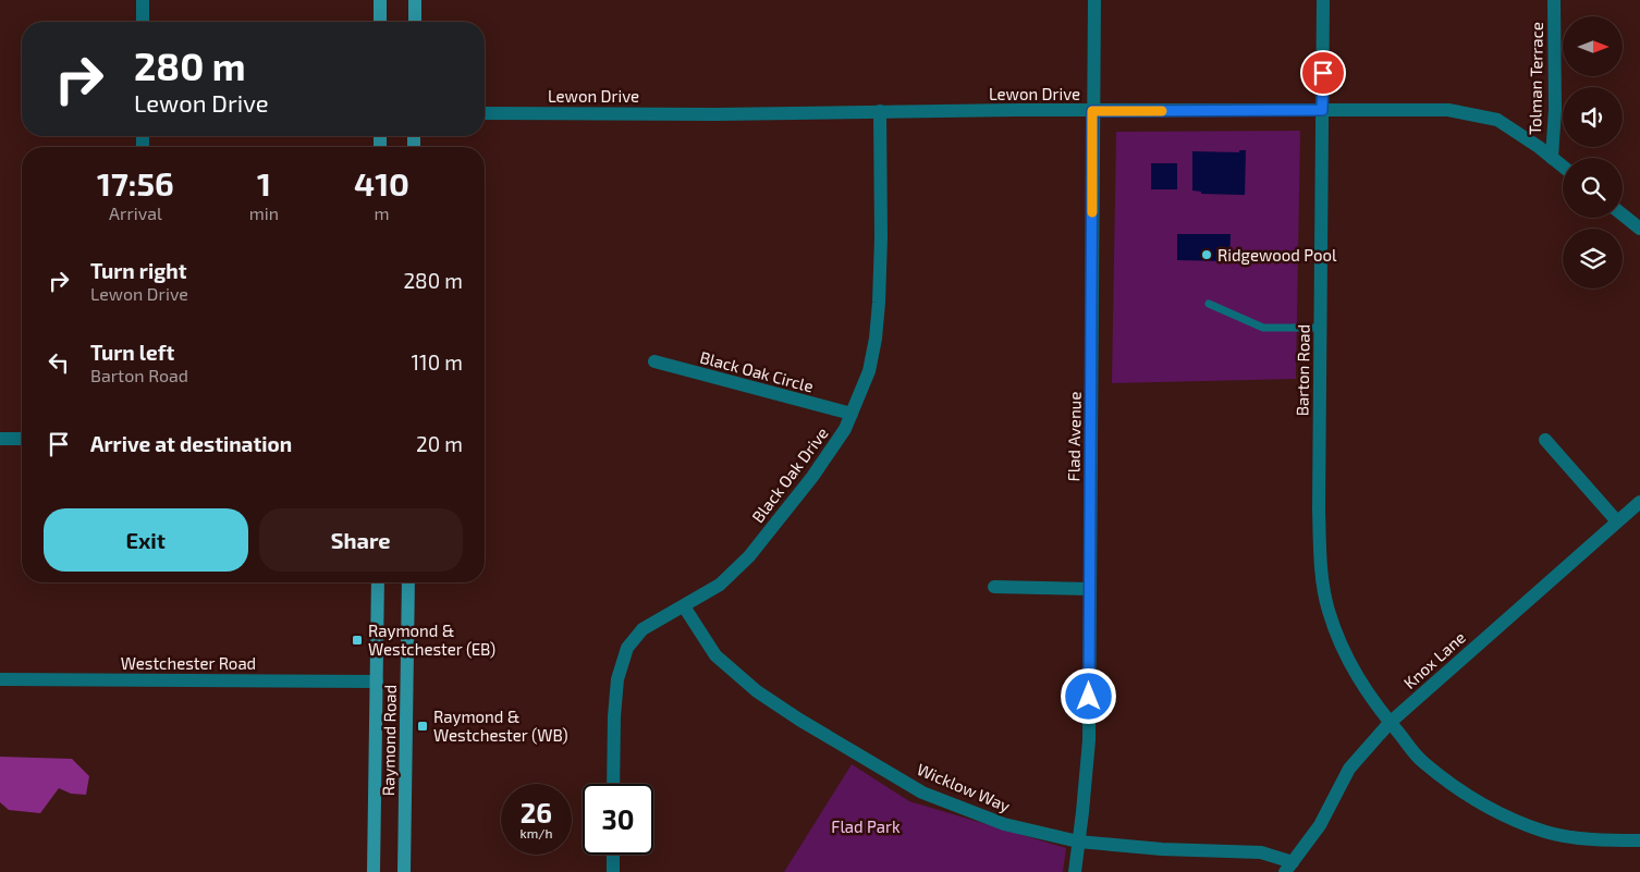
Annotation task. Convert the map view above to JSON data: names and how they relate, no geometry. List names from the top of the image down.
{
  "streets": {
    "main road": ["Raymond Road"],
    "street": [
      "Tolman Terrace",
      "Lewon Drive",
      "Barton Road",
      "Black Oak Circle",
      "Flad Avenue",
      "Black Oak Drive",
      "Knox Lane",
      "Westchester Road",
      "Wicklow Way"
    ]
  },
  "crossings": [
    ["Tolman Terrace", "Lewon Drive"],
    ["Lewon Drive", "Barton Road"],
    ["Lewon Drive", "Flad Avenue"],
    ["Lewon Drive", "Black Oak Drive"],
    ["Barton Road", "Knox Lane"],
    ["Black Oak Circle", "Black Oak Drive"],
    ["Flad Avenue", "Wicklow Way"],
    ["Black Oak Drive", "Wicklow Way"],
    ["Knox Lane", "Wicklow Way"],
    ["Westchester Road", "Raymond Road"]
  ],
  "parks": ["Flad Park"],
  "places": {
    "other": ["Ridgewood Pool"],
    "transit": ["Raymond & Westchester (EB)", "Raymond & Westchester (WB)"]
  },
  "north": "right",
  "page": {
    "turn": ["280 m", "Lewon Drive"],
    "eta": [
      "17:56",
      "Arrival",
      "1",
      "min",
      "410",
      "m"
    ],
    "list": [
      {
        "name": "Turn right",
        "note": "Lewon Drive",
        "value": "280 m"
      },
      {
        "name": "Turn left",
        "note": "Barton Road",
        "value": "110 m"
      },
      {
        "name": "Arrive at destination",
        "value": "20 m"
      }
    ],
    "buttons": ["Exit", "Share"],
    "speed": "26 km/h",
    "limit": "30"
  }
}
